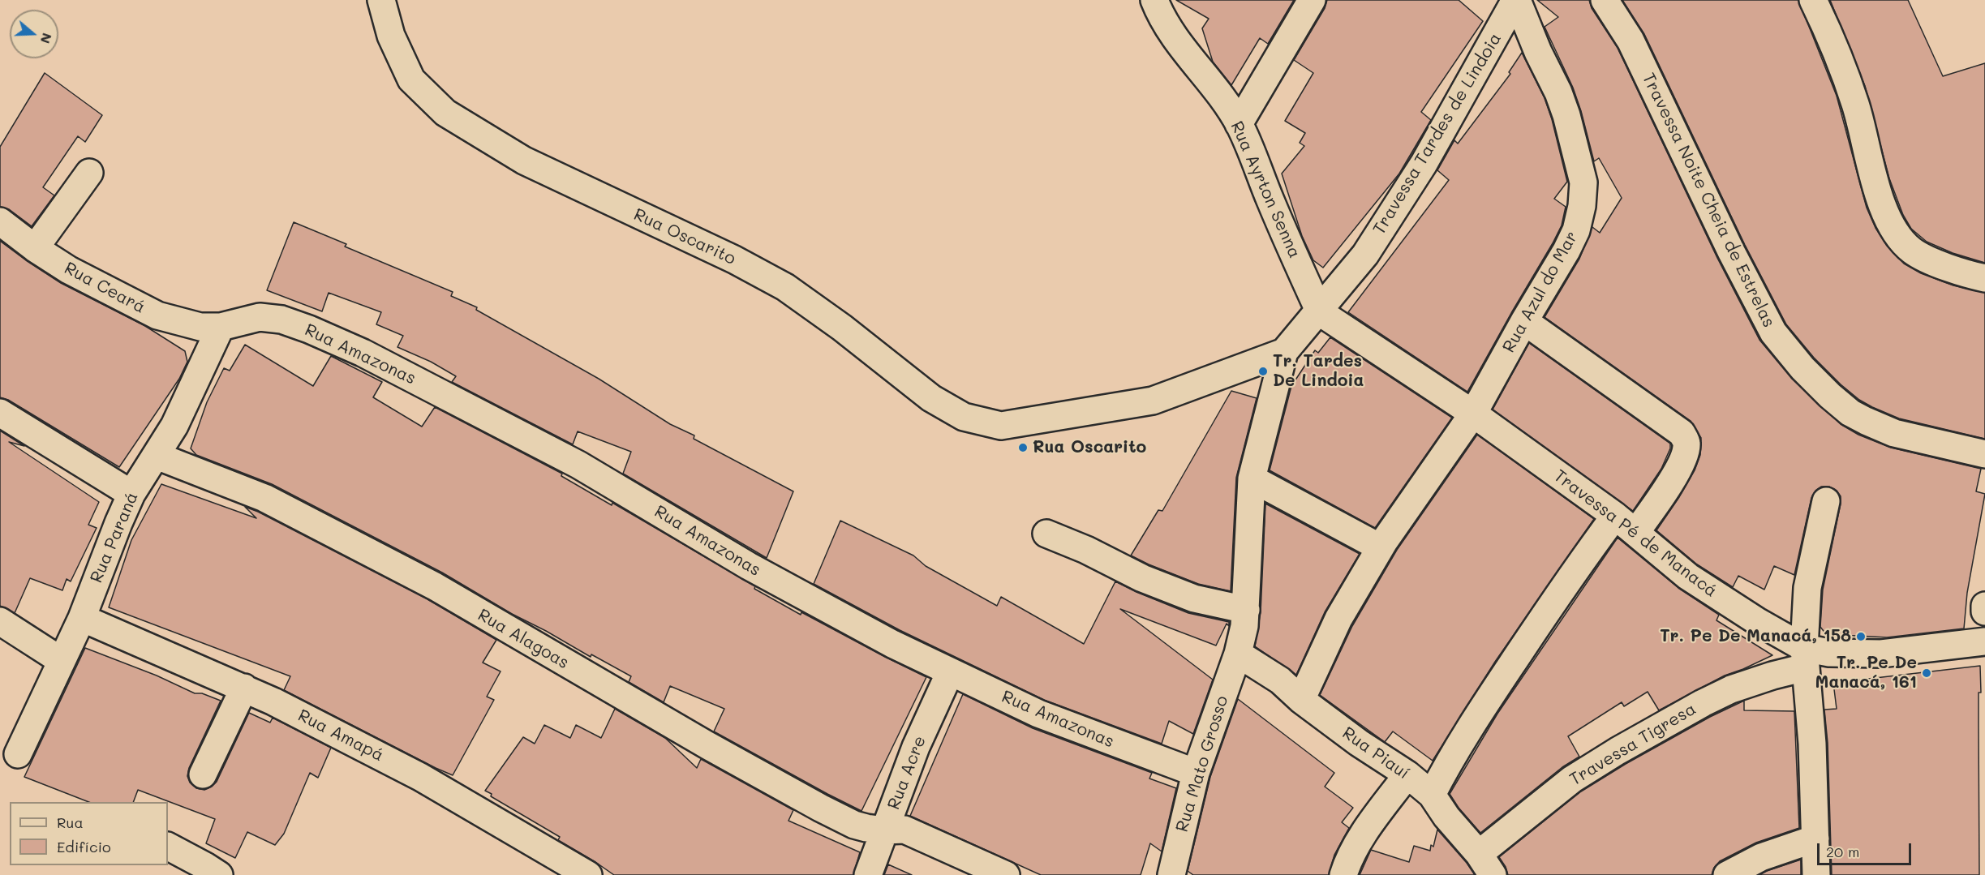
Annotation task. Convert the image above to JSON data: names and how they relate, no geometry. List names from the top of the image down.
{
  "streets": {
    "street": [
      "Travessa Tardes de Lindoia",
      "Rua Ayrton Senna",
      "Travessa Noite Cheia de Estrelas",
      "Rua Oscarito",
      "Rua Ceará",
      "Rua Azul do Mar",
      "Rua Amazonas",
      "Travessa Pé de Manacá",
      "Rua Paraná",
      "Rua Alagoas",
      "Rua Amapá",
      "Travessa Tigresa",
      "Rua Piauí",
      "Rua Mato Grosso",
      "Rua Acre"
    ]
  },
  "crossings": [
    ["Travessa Tardes de Lindoia", "Rua Ayrton Senna"],
    ["Travessa Tardes de Lindoia", "Rua Oscarito"],
    ["Travessa Tardes de Lindoia", "Rua Azul do Mar"],
    ["Travessa Tardes de Lindoia", "Travessa Pé de Manacá"],
    ["Travessa Tardes de Lindoia", "Rua Mato Grosso"],
    ["Rua Ayrton Senna", "Travessa Pé de Manacá"],
    ["Rua Oscarito", "Rua Mato Grosso"],
    ["Rua Ceará", "Rua Amazonas"],
    ["Rua Ceará", "Rua Paraná"],
    ["Rua Azul do Mar", "Travessa Pé de Manacá"],
    ["Rua Azul do Mar", "Rua Piauí"],
    ["Rua Amazonas", "Rua Paraná"],
    ["Rua Amazonas", "Rua Mato Grosso"],
    ["Rua Amazonas", "Rua Acre"],
    ["Travessa Pé de Manacá", "Travessa Tigresa"],
    ["Rua Paraná", "Rua Alagoas"],
    ["Rua Paraná", "Rua Amapá"],
    ["Rua Alagoas", "Rua Acre"],
    ["Travessa Tigresa", "Rua Piauí"],
    ["Rua Piauí", "Rua Mato Grosso"]
  ],
  "places": [
    "Tr. Tardes De Lindoia",
    "Rua Oscarito",
    "Tr. Pe De Manacá, 158",
    "Tr. Pe De Manacá, 161"
  ],
  "legend": ["Rua", "Edifício"],
  "scale_bar": "20 m",
  "north": "right"
}
